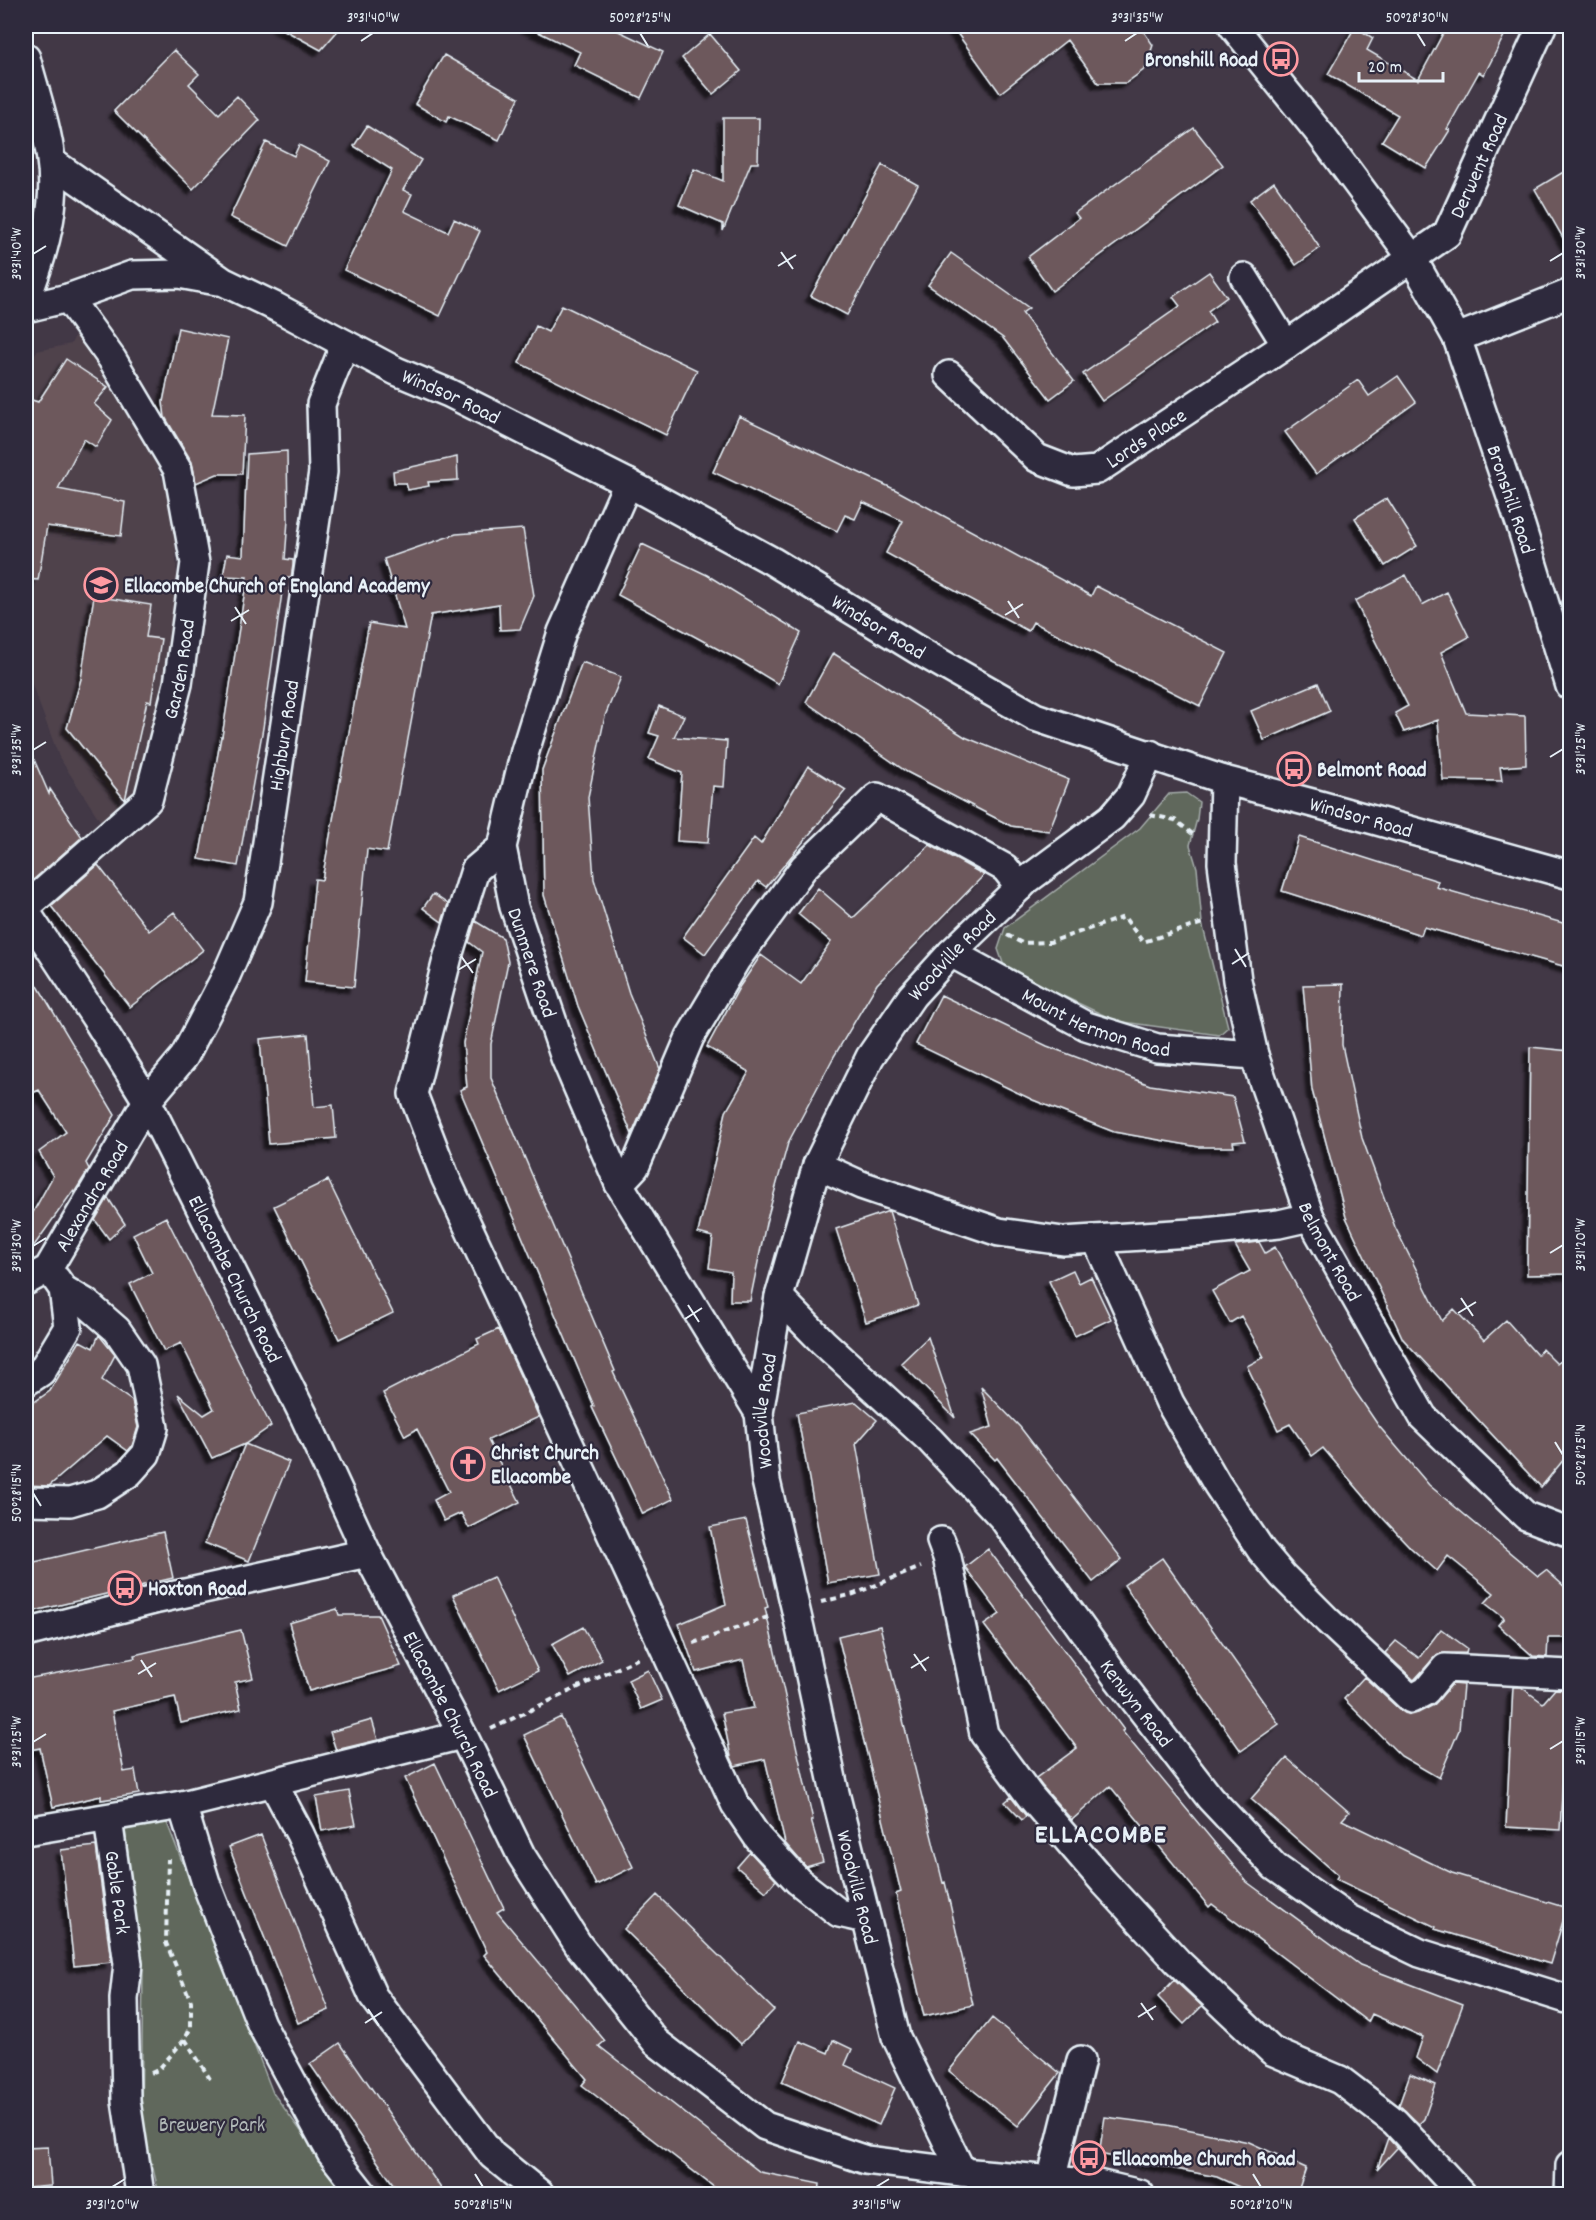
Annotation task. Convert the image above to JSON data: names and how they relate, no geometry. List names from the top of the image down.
{
  "streets": {
    "street": [
      "Derwent Road",
      "Windsor Road",
      "Lords Place",
      "Bronshill Road",
      "Garden Road",
      "Highbury Road",
      "Woodville Road",
      "Dunmere Road",
      "Mount Hermon Road",
      "Alexandra Road",
      "Belmont Road",
      "Ellacombe Church Road",
      "Kenwyn Road",
      "Gable Park"
    ]
  },
  "crossings": [
    ["Derwent Road", "Lords Place"],
    ["Derwent Road", "Bronshill Road"],
    ["Windsor Road", "Garden Road"],
    ["Windsor Road", "Highbury Road"],
    ["Windsor Road", "Woodville Road"],
    ["Windsor Road", "Dunmere Road"],
    ["Windsor Road", "Belmont Road"],
    ["Lords Place", "Bronshill Road"],
    ["Highbury Road", "Alexandra Road"],
    ["Highbury Road", "Ellacombe Church Road"],
    ["Woodville Road", "Dunmere Road"],
    ["Woodville Road", "Mount Hermon Road"],
    ["Woodville Road", "Ellacombe Church Road"],
    ["Woodville Road", "Kenwyn Road"],
    ["Mount Hermon Road", "Belmont Road"],
    ["Alexandra Road", "Ellacombe Church Road"]
  ],
  "districts": ["ELLACOMBE"],
  "parks": ["Brewery Park"],
  "places": {
    "bus stop": [
      "Bronshill Road",
      "Belmont Road",
      "Hoxton Road",
      "Ellacombe Church Road"
    ],
    "school or university": ["Ellacombe Church of England Academy"],
    "church": ["Christ Church Ellacombe"]
  },
  "scale_bar": "20 m",
  "coordinates": [
    "3°31'40\"W",
    "50°28'25\"N",
    "3°31'35\"W",
    "50°28'30\"N",
    "3°31'30\"W",
    "3°31'25\"W",
    "3°31'20\"W",
    "50°28'15\"N",
    "3°31'15\"W",
    "50°28'20\"N"
  ]
}
